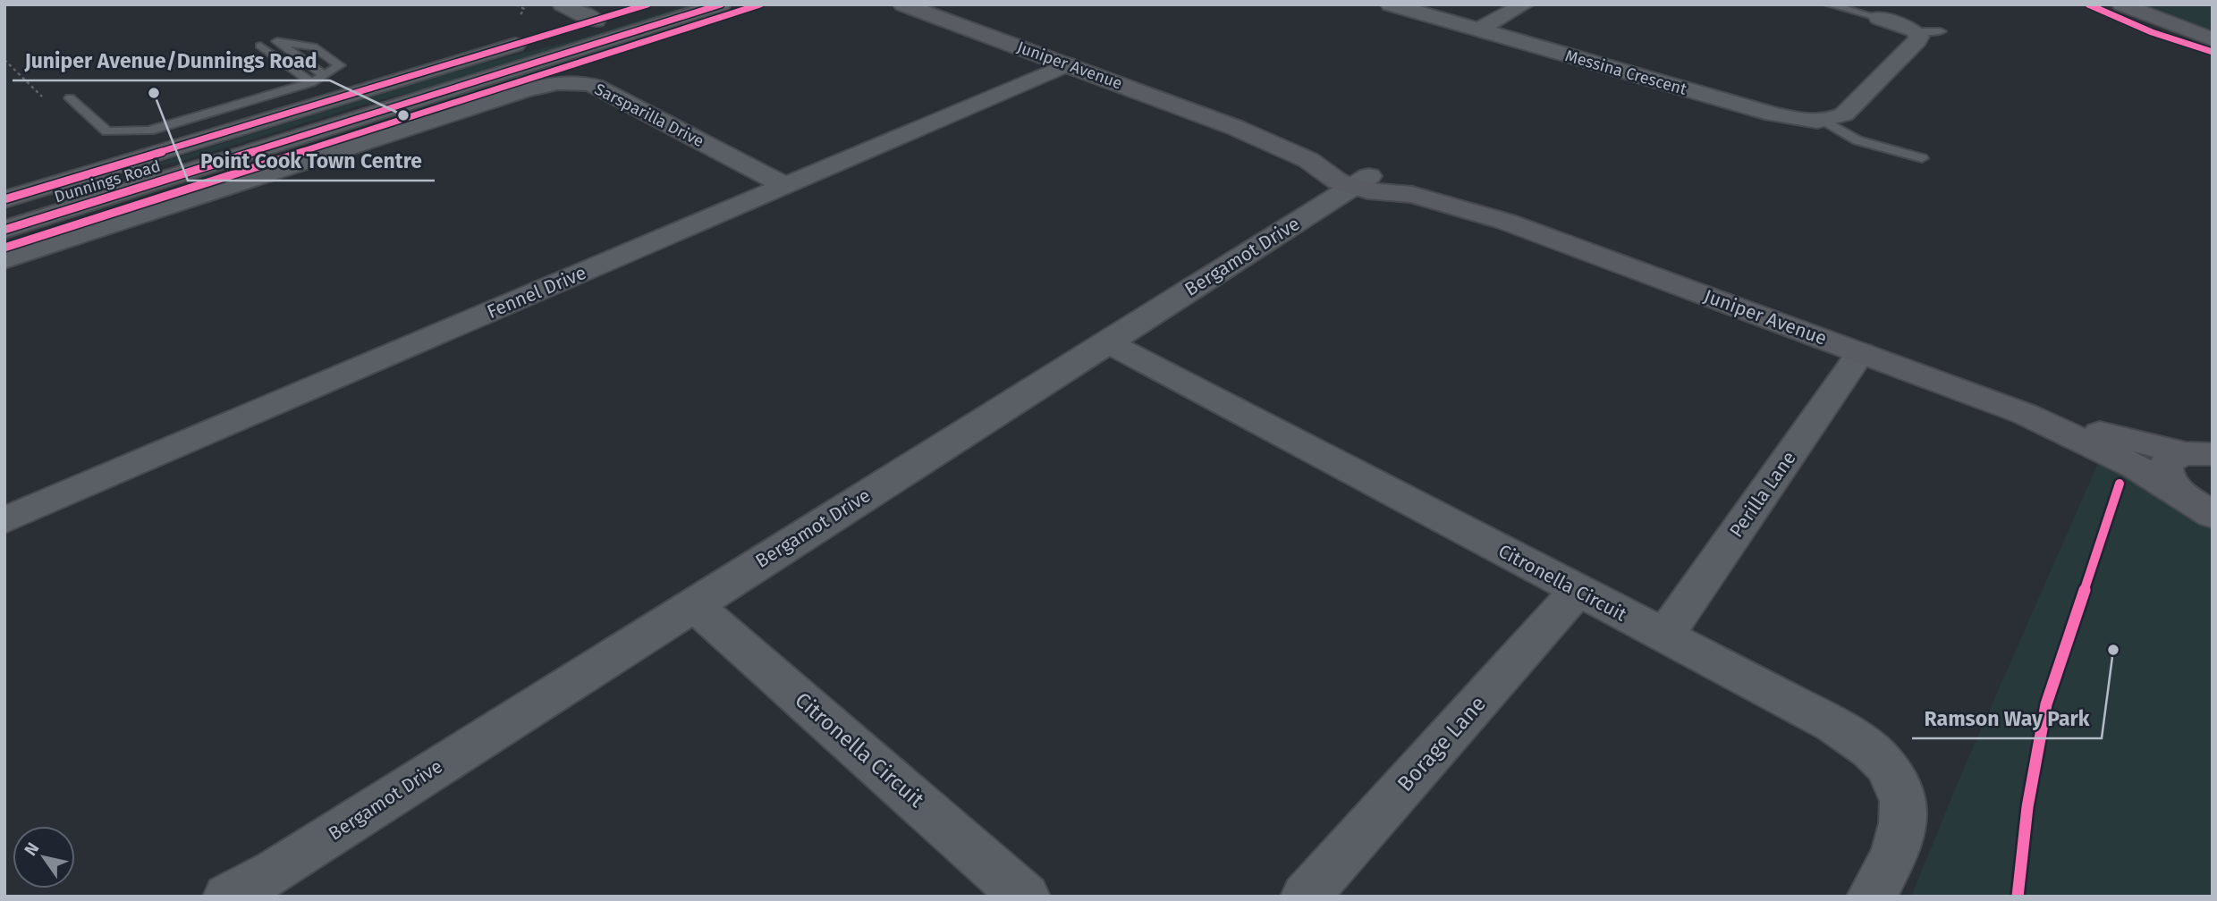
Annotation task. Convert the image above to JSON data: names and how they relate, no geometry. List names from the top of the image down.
{
  "streets": {
    "street": [
      "Juniper Avenue",
      "Messina Crescent",
      "Sarsparilla Drive",
      "Dunnings Road",
      "Bergamot Drive",
      "Fennel Drive",
      "Perilla Lane",
      "Citronella Circuit",
      "Borage Lane"
    ]
  },
  "crossings": [
    ["Juniper Avenue", "Bergamot Drive"],
    ["Juniper Avenue", "Fennel Drive"],
    ["Juniper Avenue", "Perilla Lane"],
    ["Sarsparilla Drive", "Fennel Drive"],
    ["Bergamot Drive", "Citronella Circuit"],
    ["Perilla Lane", "Citronella Circuit"],
    ["Citronella Circuit", "Borage Lane"]
  ],
  "places": ["Point Cook Town Centre", "Juniper Avenue/Dunnings Road", "Ramson Way Park"],
  "north": "top left"
}
